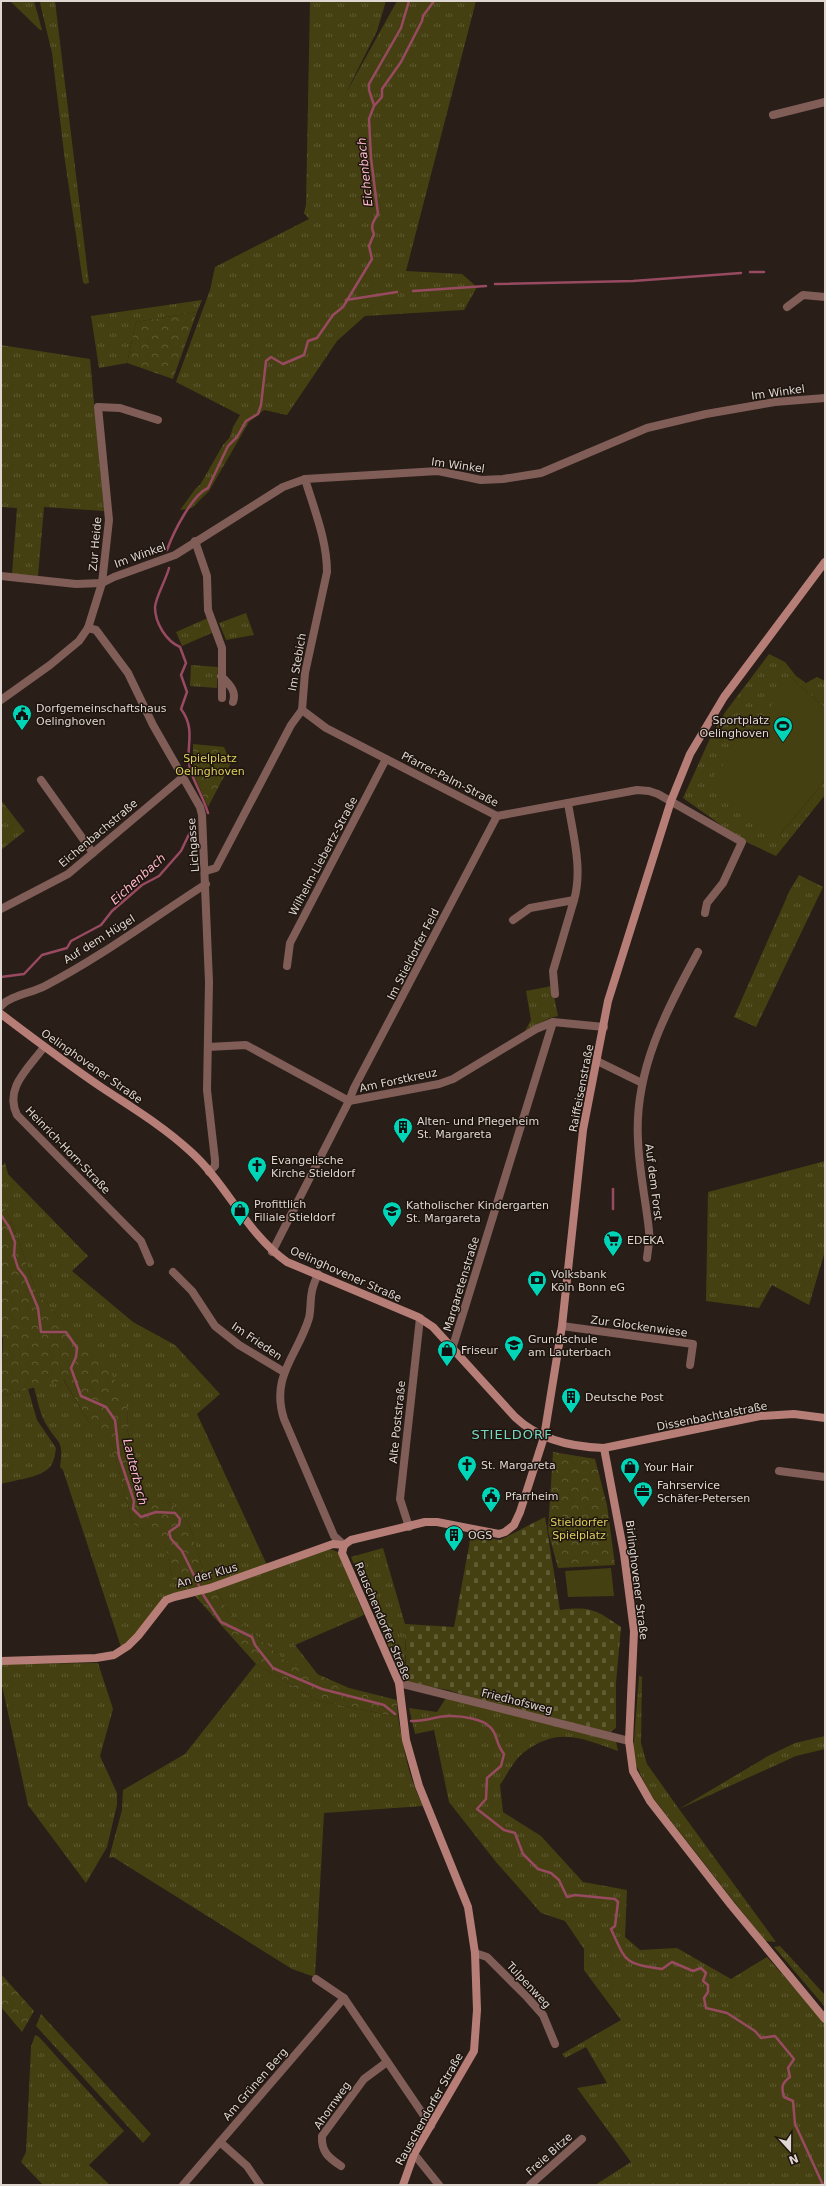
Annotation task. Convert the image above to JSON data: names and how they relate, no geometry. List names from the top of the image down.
{
  "streets": {
    "main road": [
      "Oelinghovener Straße",
      "Raiffeisenstraße",
      "Dissenbachtalstraße",
      "An der Klus",
      "Birlinghovener Straße",
      "Rauschendorfer Straße"
    ],
    "street": [
      "Im Winkel",
      "Zur Heide",
      "Im Stebich",
      "Pfarrer-Palm-Straße",
      "Eichenbachstraße",
      "Lichgasse",
      "Wilhelm-Liebertz-Straße",
      "Auf dem Hügel",
      "Im Stieldorfer Feld",
      "Am Forstkreuz",
      "Heinrich-Horn-Straße",
      "Auf dem Forst",
      "Margaretenstraße",
      "Zur Glockenwiese",
      "Im Frieden",
      "Alte Poststraße",
      "Friedhofsweg",
      "Tulpenweg",
      "Am Grünen Berg",
      "Ahornweg",
      "Freie Bitze"
    ]
  },
  "crossings": [
    ["Im Winkel", "Zur Heide"],
    ["Im Winkel", "Im Stebich"],
    ["Zur Heide", "Lichgasse"],
    ["Im Stebich", "Pfarrer-Palm-Straße"],
    ["Pfarrer-Palm-Straße", "Wilhelm-Liebertz-Straße"],
    ["Pfarrer-Palm-Straße", "Im Stieldorfer Feld"],
    ["Pfarrer-Palm-Straße", "Raiffeisenstraße"],
    ["Eichenbachstraße", "Lichgasse"],
    ["Lichgasse", "Auf dem Hügel"],
    ["Lichgasse", "Oelinghovener Straße"],
    ["Im Stieldorfer Feld", "Am Forstkreuz"],
    ["Oelinghovener Straße", "Am Forstkreuz"],
    ["Oelinghovener Straße", "Raiffeisenstraße"],
    ["Oelinghovener Straße", "Heinrich-Horn-Straße"],
    ["Oelinghovener Straße", "Margaretenstraße"],
    ["Oelinghovener Straße", "Dissenbachtalstraße"],
    ["Oelinghovener Straße", "Alte Poststraße"],
    ["Oelinghovener Straße", "Birlinghovener Straße"],
    ["Am Forstkreuz", "Raiffeisenstraße"],
    ["Am Forstkreuz", "Margaretenstraße"],
    ["Raiffeisenstraße", "Zur Glockenwiese"],
    ["Raiffeisenstraße", "Alte Poststraße"],
    ["Raiffeisenstraße", "An der Klus"],
    ["Dissenbachtalstraße", "Birlinghovener Straße"],
    ["Alte Poststraße", "An der Klus"],
    ["An der Klus", "Rauschendorfer Straße"],
    ["Birlinghovener Straße", "Friedhofsweg"],
    ["Rauschendorfer Straße", "Friedhofsweg"],
    ["Rauschendorfer Straße", "Tulpenweg"]
  ],
  "districts": ["STIELDORF"],
  "water": ["Eichenbach", "Lauterbach"],
  "parks": ["Spielplatz Oelinghoven", "Stieldorfer Spielplatz"],
  "places": {
    "public building": ["Dorfgemeinschaftshaus Oelinghoven", "Pfarrheim"],
    "sports": ["Sportplatz Oelinghoven"],
    "building": ["Alten- und Pflegeheim St. Margareta", "Deutsche Post", "OGS"],
    "church": ["Evangelische Kirche Stieldorf", "St. Margareta"],
    "shop": ["Profittlich Filiale Stieldorf", "Friseur", "Your Hair"],
    "school or university": ["Katholischer Kindergarten St. Margareta", "Grundschule am Lauterbach"],
    "supermarket": ["EDEKA"],
    "bank": ["Volksbank Köln Bonn eG"],
    "office": ["Fahrservice Schäfer-Petersen"]
  },
  "north": "bottom"
}
